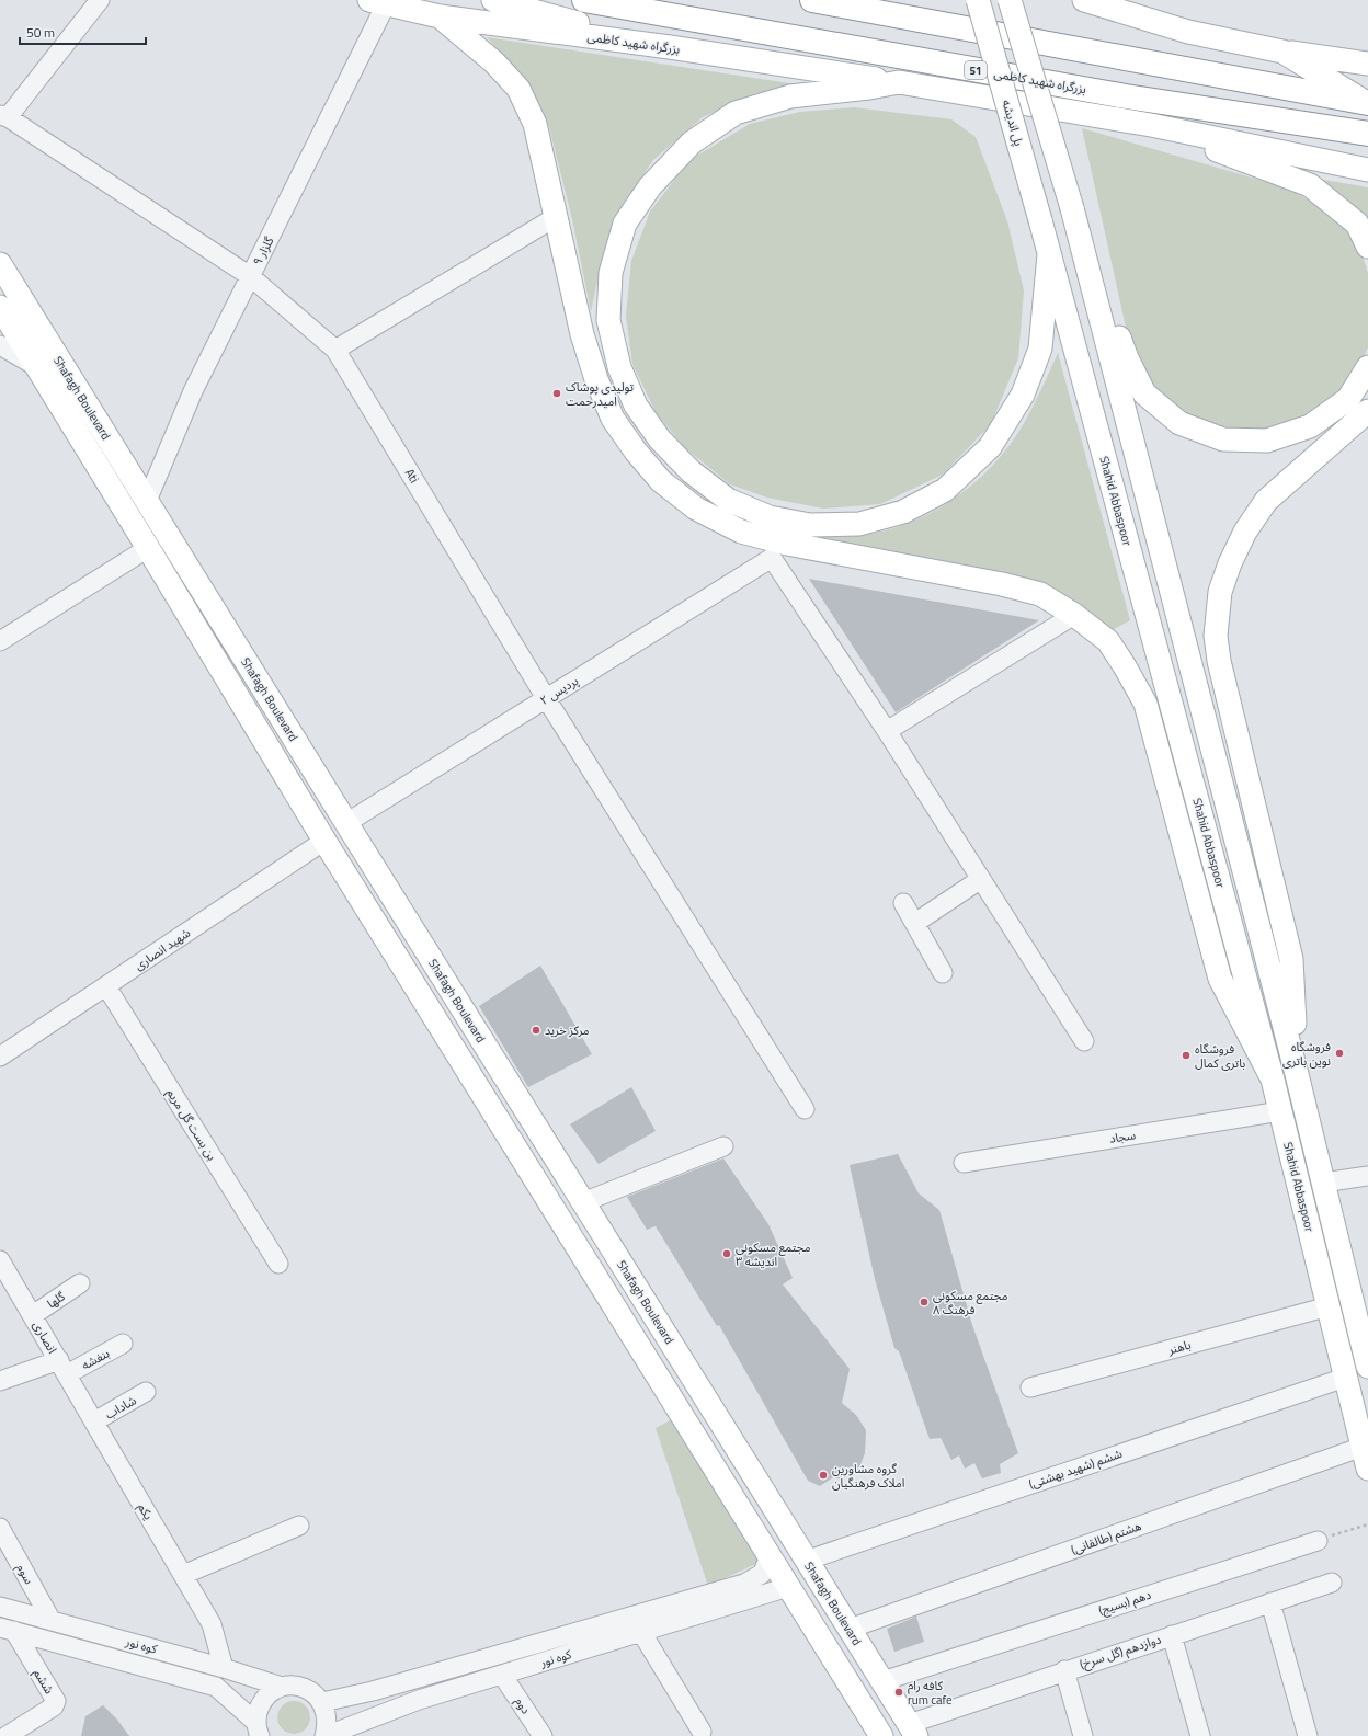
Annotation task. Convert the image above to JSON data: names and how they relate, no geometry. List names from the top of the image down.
{
  "streets": {
    "highway": ["بزرگراه شهید کاظمی", "51"],
    "main road": ["پل اندیشه", "Shafagh Boulevard", "Shahid Abbaspoor"],
    "street": [
      "گلزار ۹",
      "Ati",
      "پردیس ۲",
      "شهید انصاری",
      "بن بست گل مریم",
      "سجاد",
      "گلها",
      "انصاری",
      "باهنر",
      "بنفشه",
      "شاداب",
      "ششم (شهید بهشتی)",
      "یکم",
      "هشتم (طالقانی)",
      "سوم",
      "دهم (بسیج)",
      "کوه نور",
      "دوازدهم (گل سرخ)",
      "ششم",
      "دوم"
    ]
  },
  "crossings": [
    ["بزرگراه شهید کاظمی", "گلزار ۹"],
    ["پل اندیشه", "Shahid Abbaspoor"],
    ["گلزار ۹", "Shafagh Boulevard"],
    ["گلزار ۹", "Ati"],
    ["Shafagh Boulevard", "پردیس ۲"],
    ["Shafagh Boulevard", "شهید انصاری"],
    ["Shafagh Boulevard", "ششم (شهید بهشتی)"],
    ["Shafagh Boulevard", "هشتم (طالقانی)"],
    ["Shafagh Boulevard", "دهم (بسیج)"],
    ["Shafagh Boulevard", "کوه نور"],
    ["Shafagh Boulevard", "دوازدهم (گل سرخ)"],
    ["Ati", "پردیس ۲"],
    ["Shahid Abbaspoor", "سجاد"],
    ["Shahid Abbaspoor", "باهنر"],
    ["Shahid Abbaspoor", "ششم (شهید بهشتی)"],
    ["Shahid Abbaspoor", "هشتم (طالقانی)"],
    ["شهید انصاری", "بن بست گل مریم"],
    ["گلها", "انصاری"],
    ["انصاری", "بنفشه"],
    ["انصاری", "یکم"],
    ["بنفشه", "یکم"],
    ["شاداب", "یکم"],
    ["یکم", "کوه نور"],
    ["سوم", "کوه نور"],
    ["کوه نور", "ششم"],
    ["کوه نور", "دوم"]
  ],
  "places": [
    "تولیدی پوشاک امیدرحمت",
    "مرکز خرید",
    "فروشگاه نوین باتری",
    "فروشگاه باتری کمال",
    "مجتمع مسکونی اندیشه ۳",
    "مجتمع مسکونی فرهنگ ۸",
    "گروه مشاورین املاک فرهنگیان",
    "کافه رام rum cafe"
  ],
  "scale_bar": "50 m"
}
